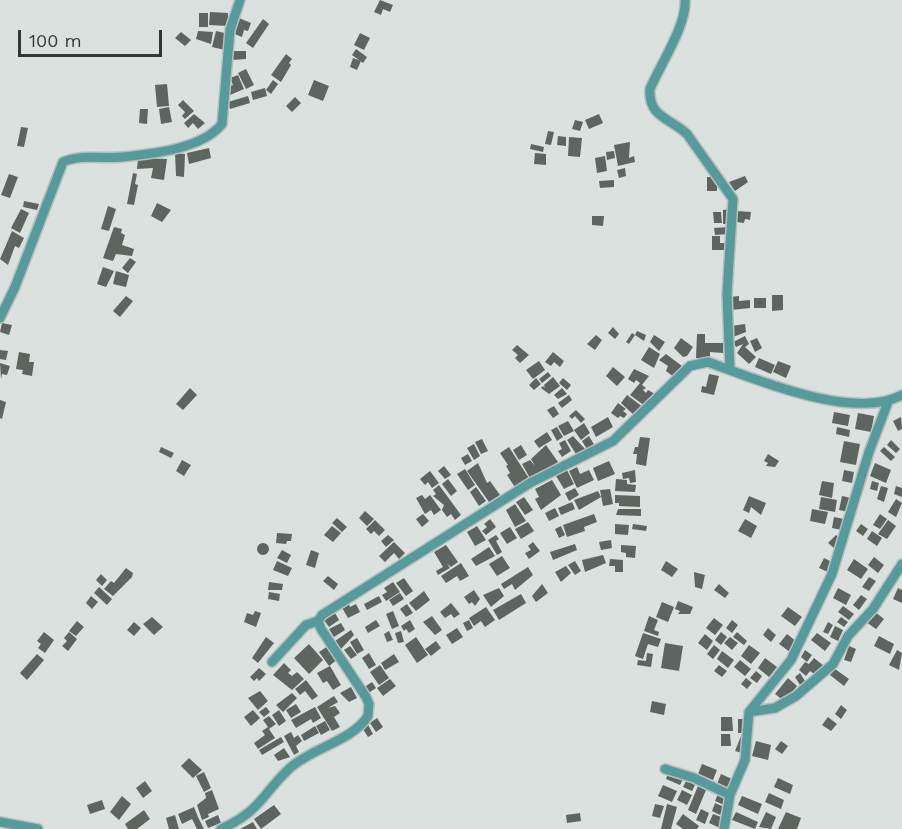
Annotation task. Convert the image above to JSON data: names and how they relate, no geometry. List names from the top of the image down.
{
  "scale_bar": "100 m"
}
